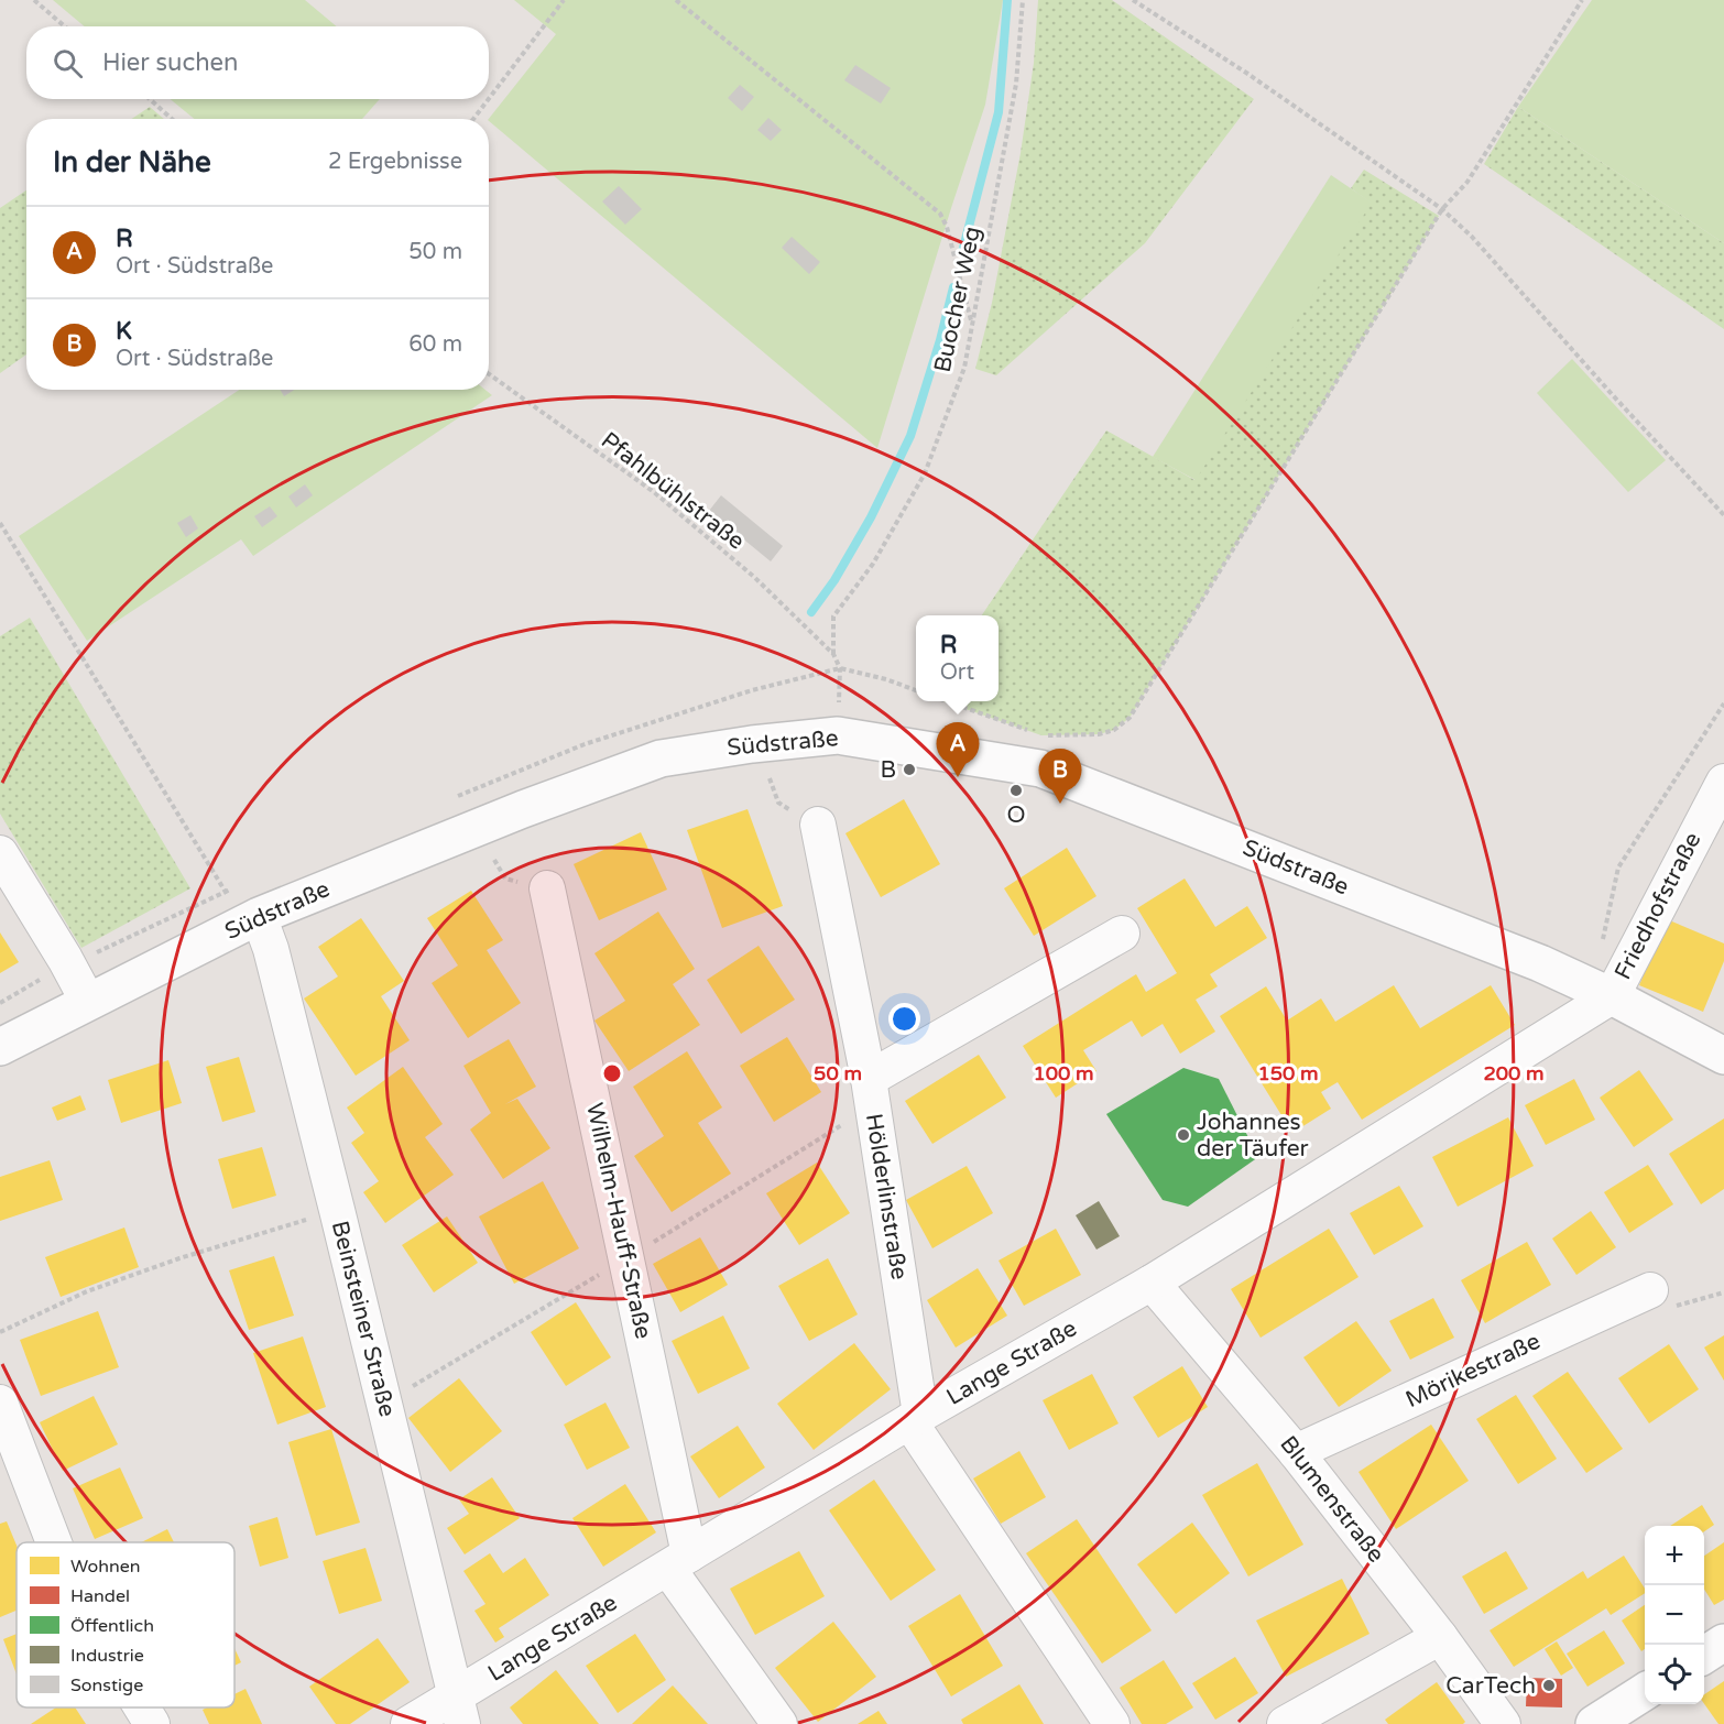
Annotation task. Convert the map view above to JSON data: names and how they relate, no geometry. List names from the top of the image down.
{
  "streets": {
    "street": [
      "Südstraße",
      "Friedhofstraße",
      "Hölderlinstraße",
      "Wilhelm-Hauff-Straße",
      "Beinsteiner Straße",
      "Lange Straße",
      "Mörikestraße",
      "Blumenstraße"
    ],
    "path": ["Buocher Weg", "Pfahlbühlstraße"]
  },
  "crossings": [
    ["Buocher Weg", "Pfahlbühlstraße"],
    ["Südstraße", "Friedhofstraße"],
    ["Südstraße", "Beinsteiner Straße"],
    ["Südstraße", "Lange Straße"],
    ["Friedhofstraße", "Lange Straße"],
    ["Hölderlinstraße", "Lange Straße"],
    ["Wilhelm-Hauff-Straße", "Lange Straße"],
    ["Beinsteiner Straße", "Lange Straße"],
    ["Lange Straße", "Blumenstraße"],
    ["Mörikestraße", "Blumenstraße"]
  ],
  "places": [
    "B",
    "O",
    "Johannes der Täufer",
    "CarTech"
  ],
  "legend": [
    "Wohnen",
    "Handel",
    "Öffentlich",
    "Industrie",
    "Sonstige"
  ],
  "page": {
    "search": "Hier suchen",
    "heading": ["In der Nähe", "2 Ergebnisse"],
    "list": [
      {
        "mark": "A",
        "name": "R",
        "note": "Ort · Südstraße",
        "value": "50 m"
      },
      {
        "mark": "B",
        "name": "K",
        "note": "Ort · Südstraße",
        "value": "60 m"
      }
    ],
    "popup": ["R", "Ort"],
    "pins": ["A", "B"],
    "map_buttons": ["+", "−"]
  },
  "rings": [
    "50 m",
    "100 m",
    "150 m",
    "200 m"
  ]
}
